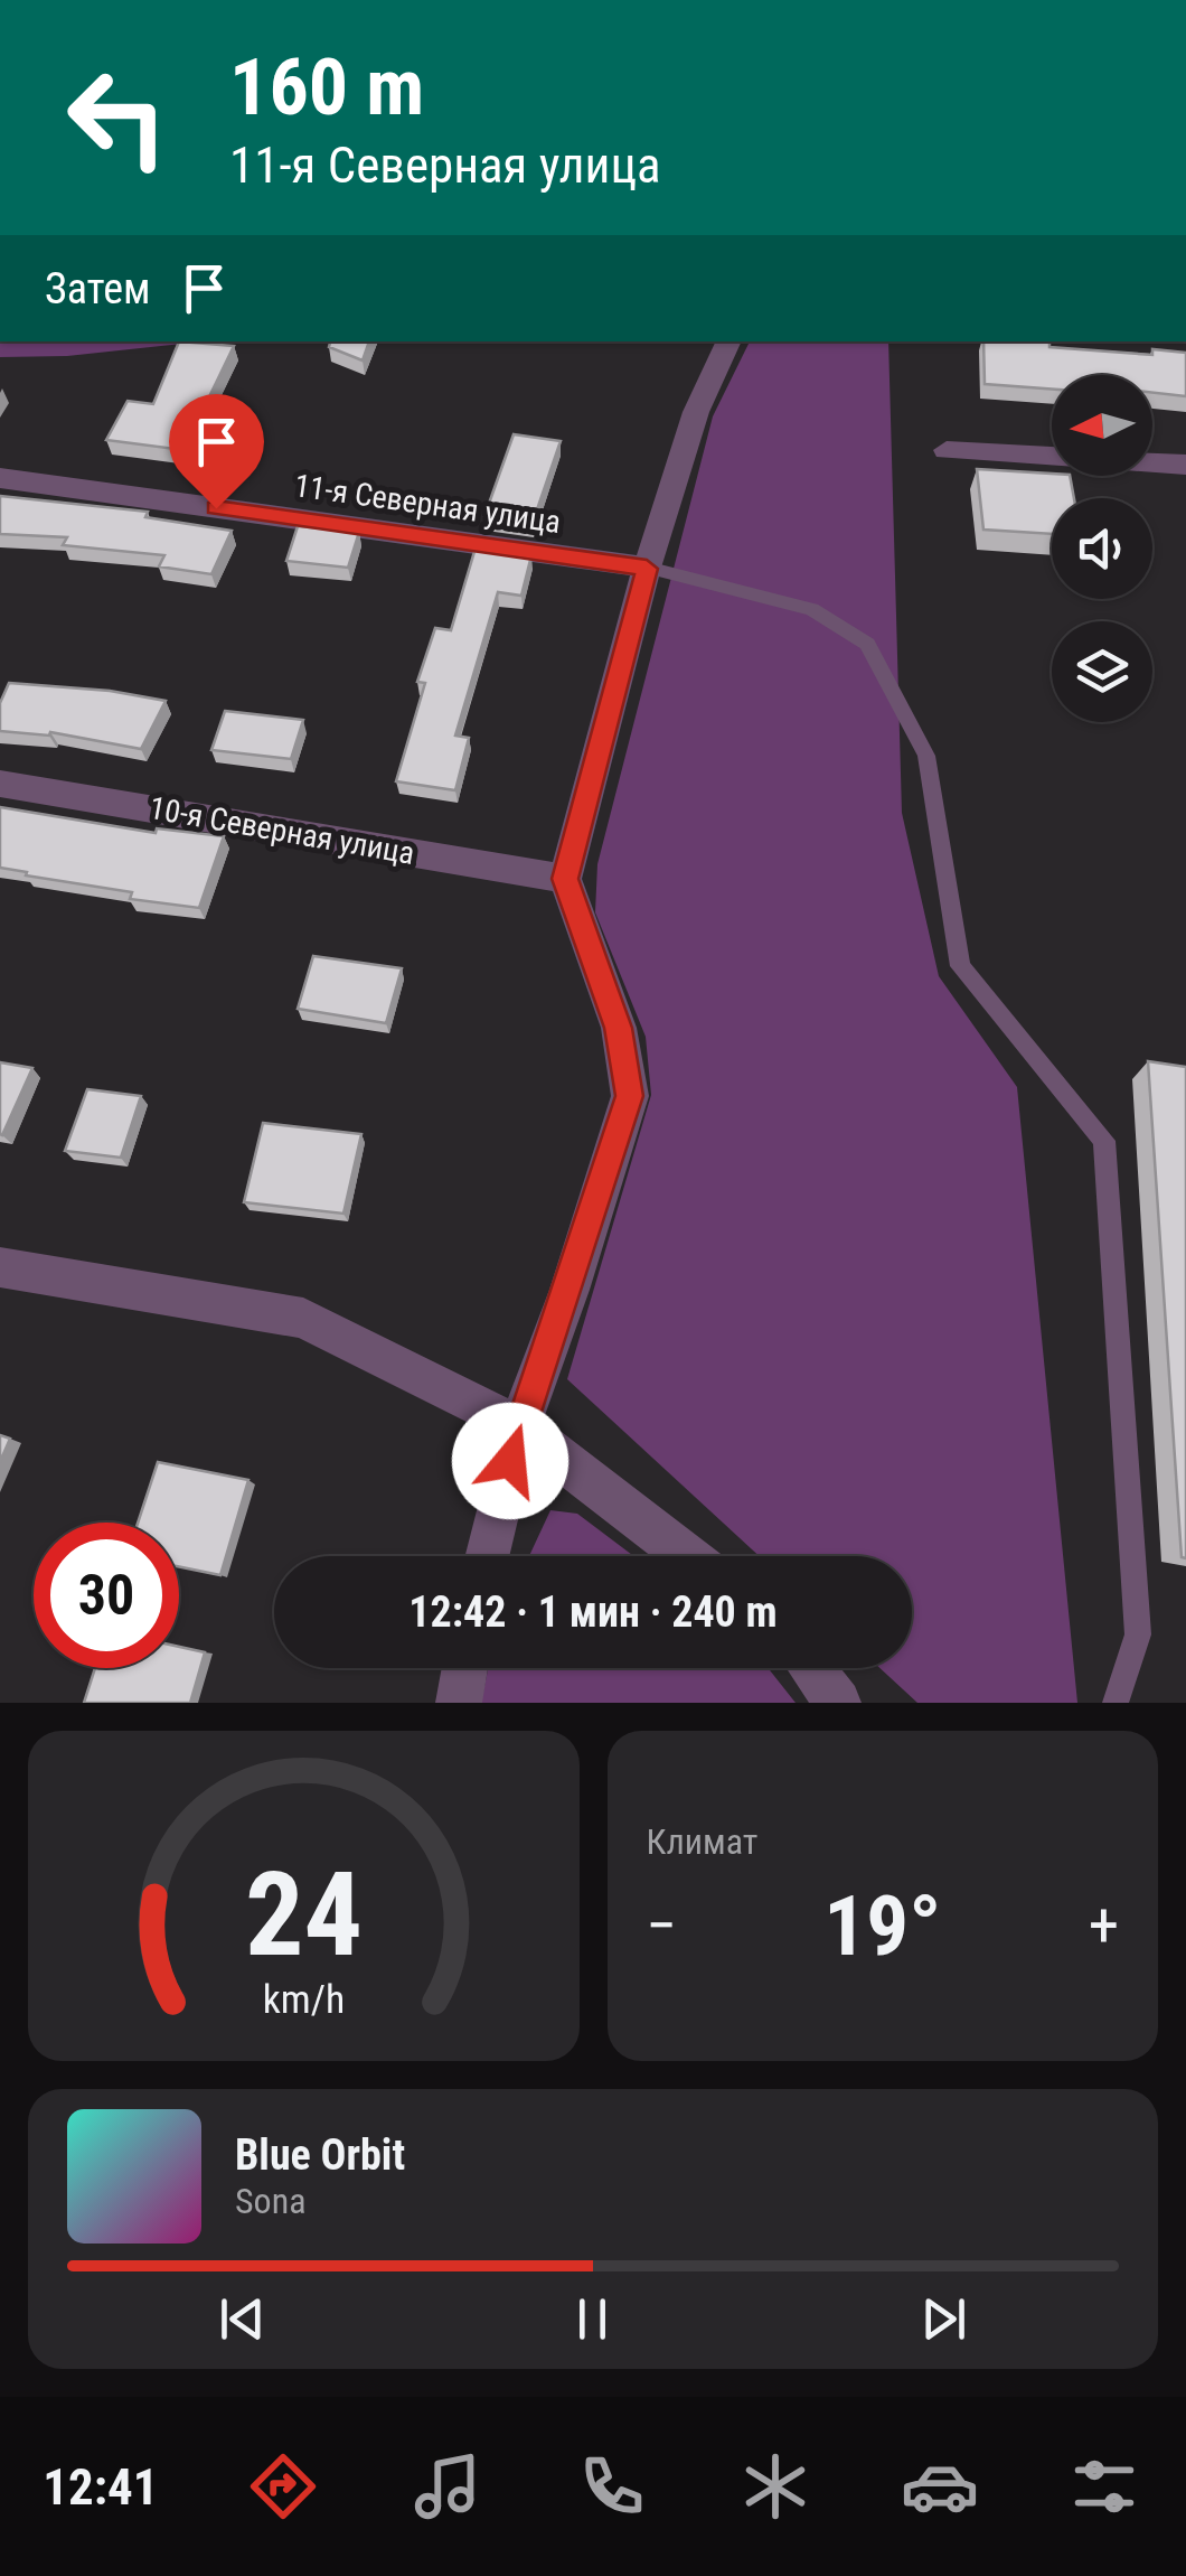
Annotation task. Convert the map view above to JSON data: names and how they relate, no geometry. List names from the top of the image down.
{
  "streets": {
    "street": ["11-я Северная улица", "10-я Северная улица"]
  },
  "north": "left",
  "page": {
    "turn": ["160 m", "11-я Северная улица"],
    "then": "Затем",
    "limit": "30",
    "trip": "12:42 · 1 мин · 240 m",
    "tile": "Климат",
    "heat": ["−", "19°", "+"],
    "song": ["Blue Orbit", "Sona"],
    "tabs": "12:41",
    "gauge": ["24", "km/h"]
  }
}
